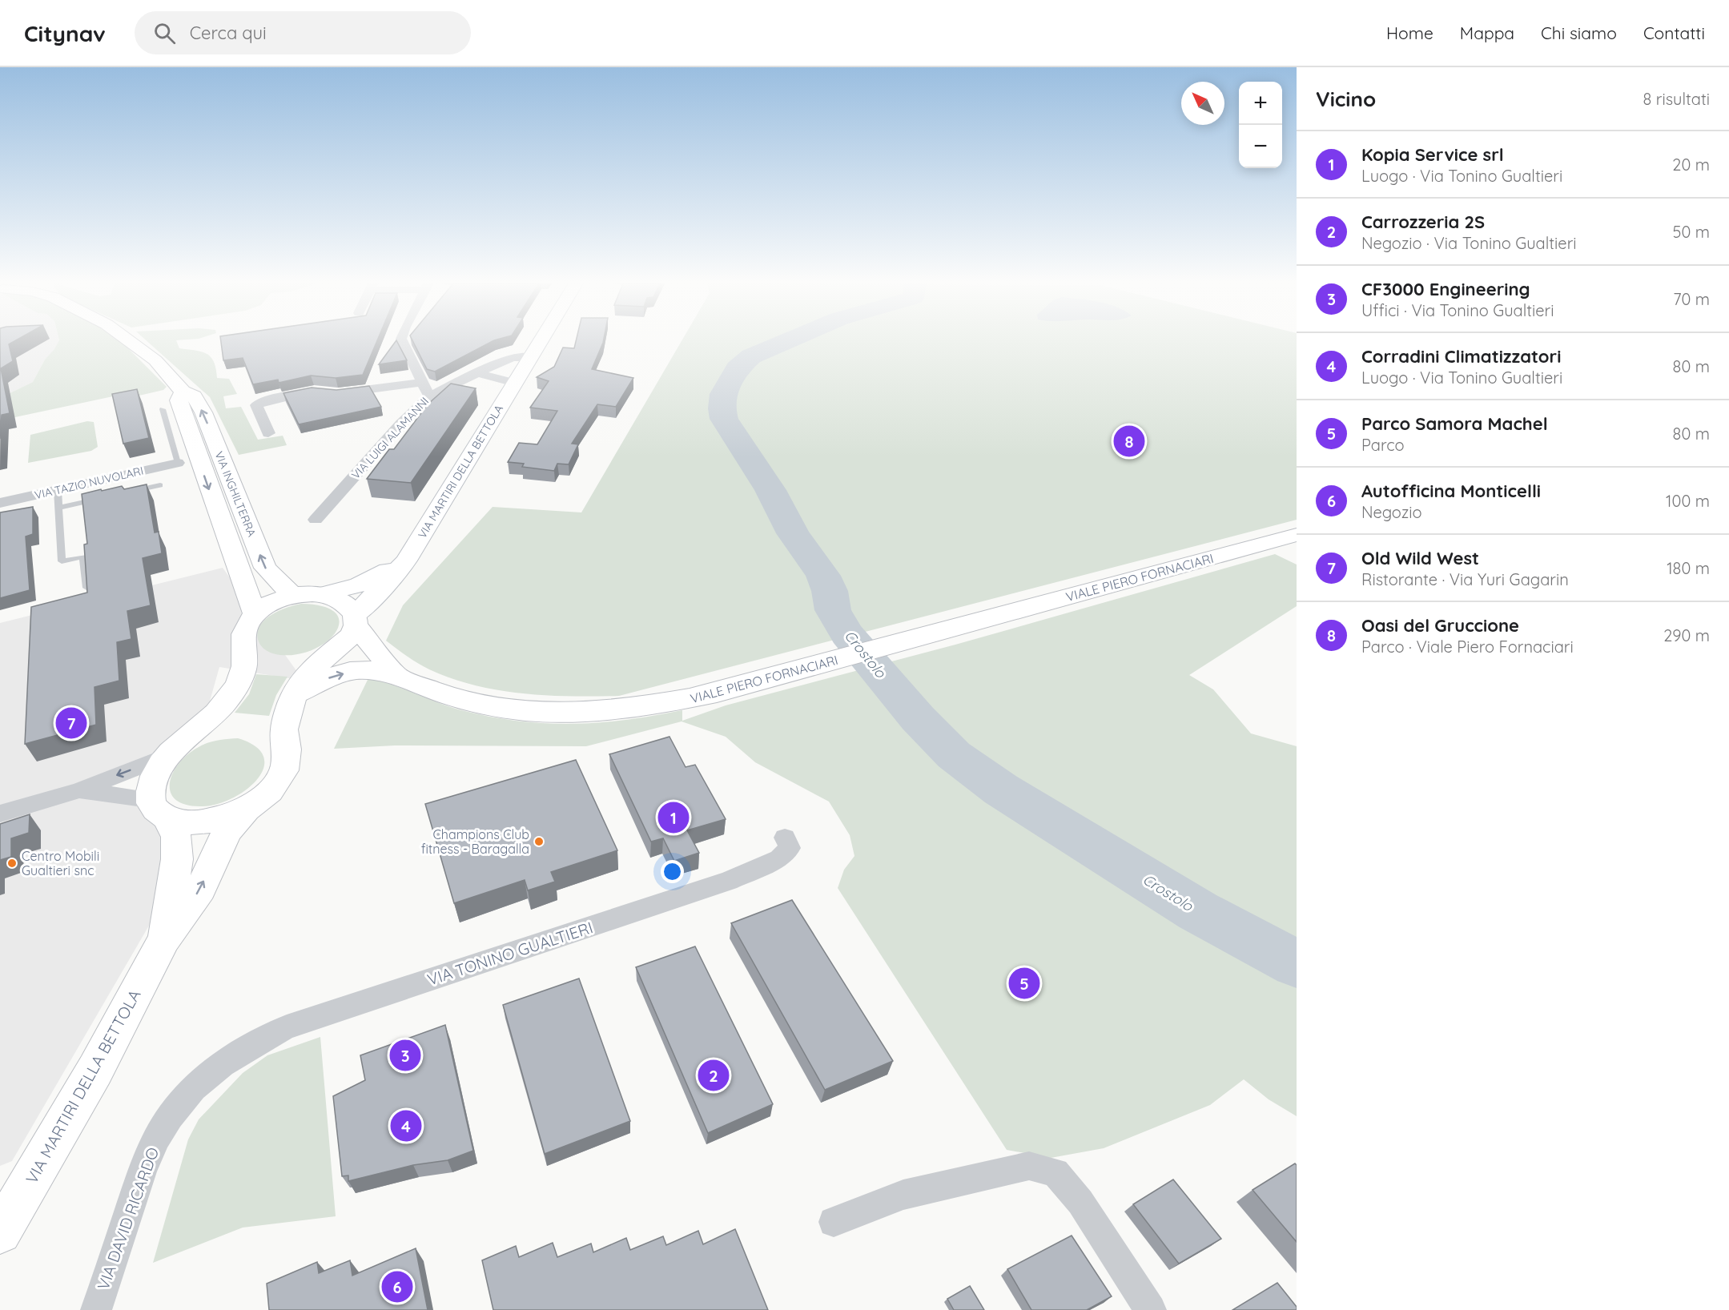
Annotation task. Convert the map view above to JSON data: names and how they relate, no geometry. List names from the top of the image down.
{
  "streets": {
    "main road": ["VIA MARTIRI DELLA BETTOLA", "VIA INGHILTERRA", "VIALE PIERO FORNACIARI"],
    "street": [
      "VIA LUIGI ALAMANNI",
      "VIA TAZIO NUVOLARI",
      "VIA TONINO GUALTIERI",
      "VIA DAVID RICARDO"
    ]
  },
  "crossings": [
    ["VIA LUIGI ALAMANNI", "VIA MARTIRI DELLA BETTOLA"],
    ["VIA MARTIRI DELLA BETTOLA", "VIALE PIERO FORNACIARI"],
    ["VIA TONINO GUALTIERI", "VIA DAVID RICARDO"]
  ],
  "water": ["Crostolo"],
  "places": ["Champions Club fitness - Baragalla", "Centro Mobili Gualtieri snc"],
  "north": "top left",
  "page": {
    "header": "Citynav",
    "search": "Cerca qui",
    "nav": [
      "Home",
      "Mappa",
      "Chi siamo",
      "Contatti"
    ],
    "heading": ["Vicino", "8 risultati"],
    "map_buttons": ["+", "−"],
    "list": [
      {
        "mark": "1",
        "name": "Kopia Service srl",
        "note": "Luogo · Via Tonino Gualtieri",
        "value": "20 m"
      },
      {
        "mark": "2",
        "name": "Carrozzeria 2S",
        "note": "Negozio · Via Tonino Gualtieri",
        "value": "50 m"
      },
      {
        "mark": "3",
        "name": "CF3000 Engineering",
        "note": "Uffici · Via Tonino Gualtieri",
        "value": "70 m"
      },
      {
        "mark": "4",
        "name": "Corradini Climatizzatori",
        "note": "Luogo · Via Tonino Gualtieri",
        "value": "80 m"
      },
      {
        "mark": "5",
        "name": "Parco Samora Machel",
        "note": "Parco",
        "value": "80 m"
      },
      {
        "mark": "6",
        "name": "Autofficina Monticelli",
        "note": "Negozio",
        "value": "100 m"
      },
      {
        "mark": "7",
        "name": "Old Wild West",
        "note": "Ristorante · Via Yuri Gagarin",
        "value": "180 m"
      },
      {
        "mark": "8",
        "name": "Oasi del Gruccione",
        "note": "Parco · Viale Piero Fornaciari",
        "value": "290 m"
      }
    ],
    "pins": [
      "8",
      "7",
      "1",
      "5",
      "3",
      "2",
      "4",
      "6"
    ]
  }
}
